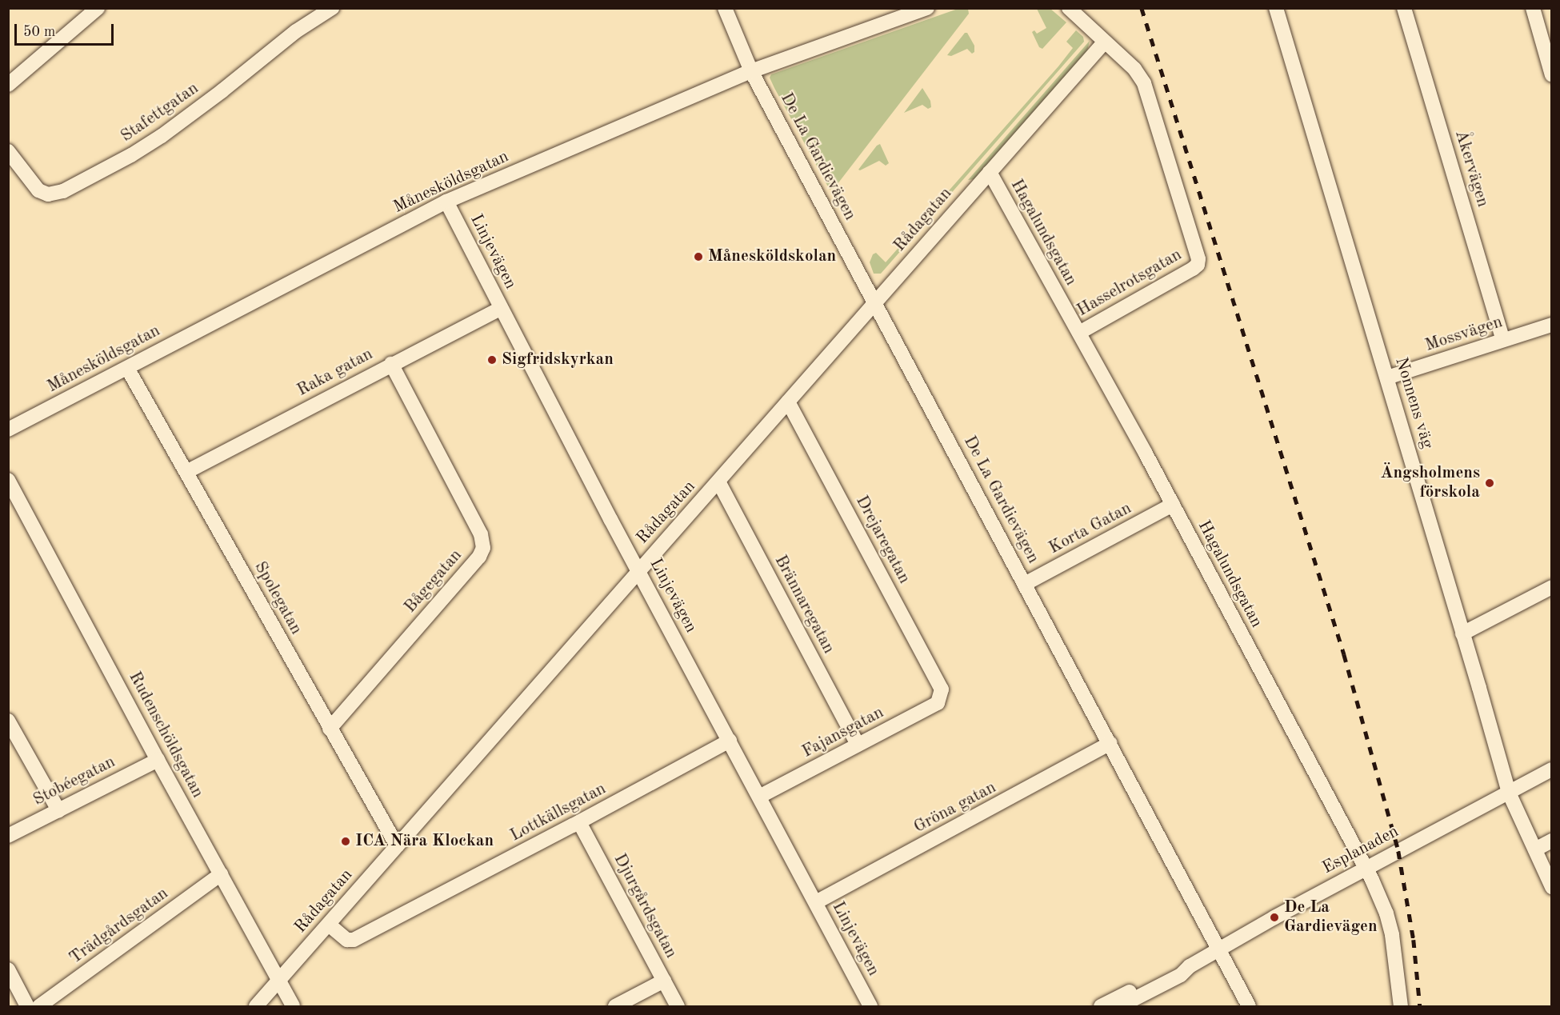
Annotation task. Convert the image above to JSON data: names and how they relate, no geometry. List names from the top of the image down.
{
  "streets": {
    "street": [
      "Stafettgatan",
      "De La Gardievägen",
      "Åkervägen",
      "Månesköldsgatan",
      "Rådagatan",
      "Hagalundsgatan",
      "Linjevägen",
      "Hasselrotsgatan",
      "Mossvägen",
      "Raka gatan",
      "Nonnens väg",
      "Korta Gatan",
      "Drejaregatan",
      "Bågegatan",
      "Spolegatan",
      "Brännaregatan",
      "Fajansgatan",
      "Rudenschöldsgatan",
      "Stobéegatan",
      "Gröna gatan",
      "Lottkällsgatan",
      "Esplanaden",
      "Djurgårdsgatan",
      "Trädgårdsgatan"
    ]
  },
  "crossings": [
    ["De La Gardievägen", "Månesköldsgatan"],
    ["De La Gardievägen", "Rådagatan"],
    ["De La Gardievägen", "Korta Gatan"],
    ["De La Gardievägen", "Gröna gatan"],
    ["De La Gardievägen", "Esplanaden"],
    ["Åkervägen", "Mossvägen"],
    ["Månesköldsgatan", "Linjevägen"],
    ["Månesköldsgatan", "Spolegatan"],
    ["Rådagatan", "Hagalundsgatan"],
    ["Rådagatan", "Linjevägen"],
    ["Rådagatan", "Hasselrotsgatan"],
    ["Rådagatan", "Drejaregatan"],
    ["Rådagatan", "Spolegatan"],
    ["Rådagatan", "Brännaregatan"],
    ["Rådagatan", "Rudenschöldsgatan"],
    ["Rådagatan", "Lottkällsgatan"],
    ["Hagalundsgatan", "Hasselrotsgatan"],
    ["Hagalundsgatan", "Korta Gatan"],
    ["Hagalundsgatan", "Esplanaden"],
    ["Linjevägen", "Raka gatan"],
    ["Linjevägen", "Fajansgatan"],
    ["Linjevägen", "Gröna gatan"],
    ["Linjevägen", "Lottkällsgatan"],
    ["Mossvägen", "Nonnens väg"],
    ["Raka gatan", "Bågegatan"],
    ["Raka gatan", "Spolegatan"],
    ["Nonnens väg", "Esplanaden"],
    ["Drejaregatan", "Fajansgatan"],
    ["Bågegatan", "Spolegatan"],
    ["Brännaregatan", "Fajansgatan"],
    ["Rudenschöldsgatan", "Stobéegatan"],
    ["Rudenschöldsgatan", "Trädgårdsgatan"],
    ["Lottkällsgatan", "Djurgårdsgatan"]
  ],
  "places": [
    "Månesköldskolan",
    "Sigfridskyrkan",
    "Ängsholmens förskola",
    "ICA Nära Klockan",
    "De La Gardievägen"
  ],
  "scale_bar": "50 m"
}
